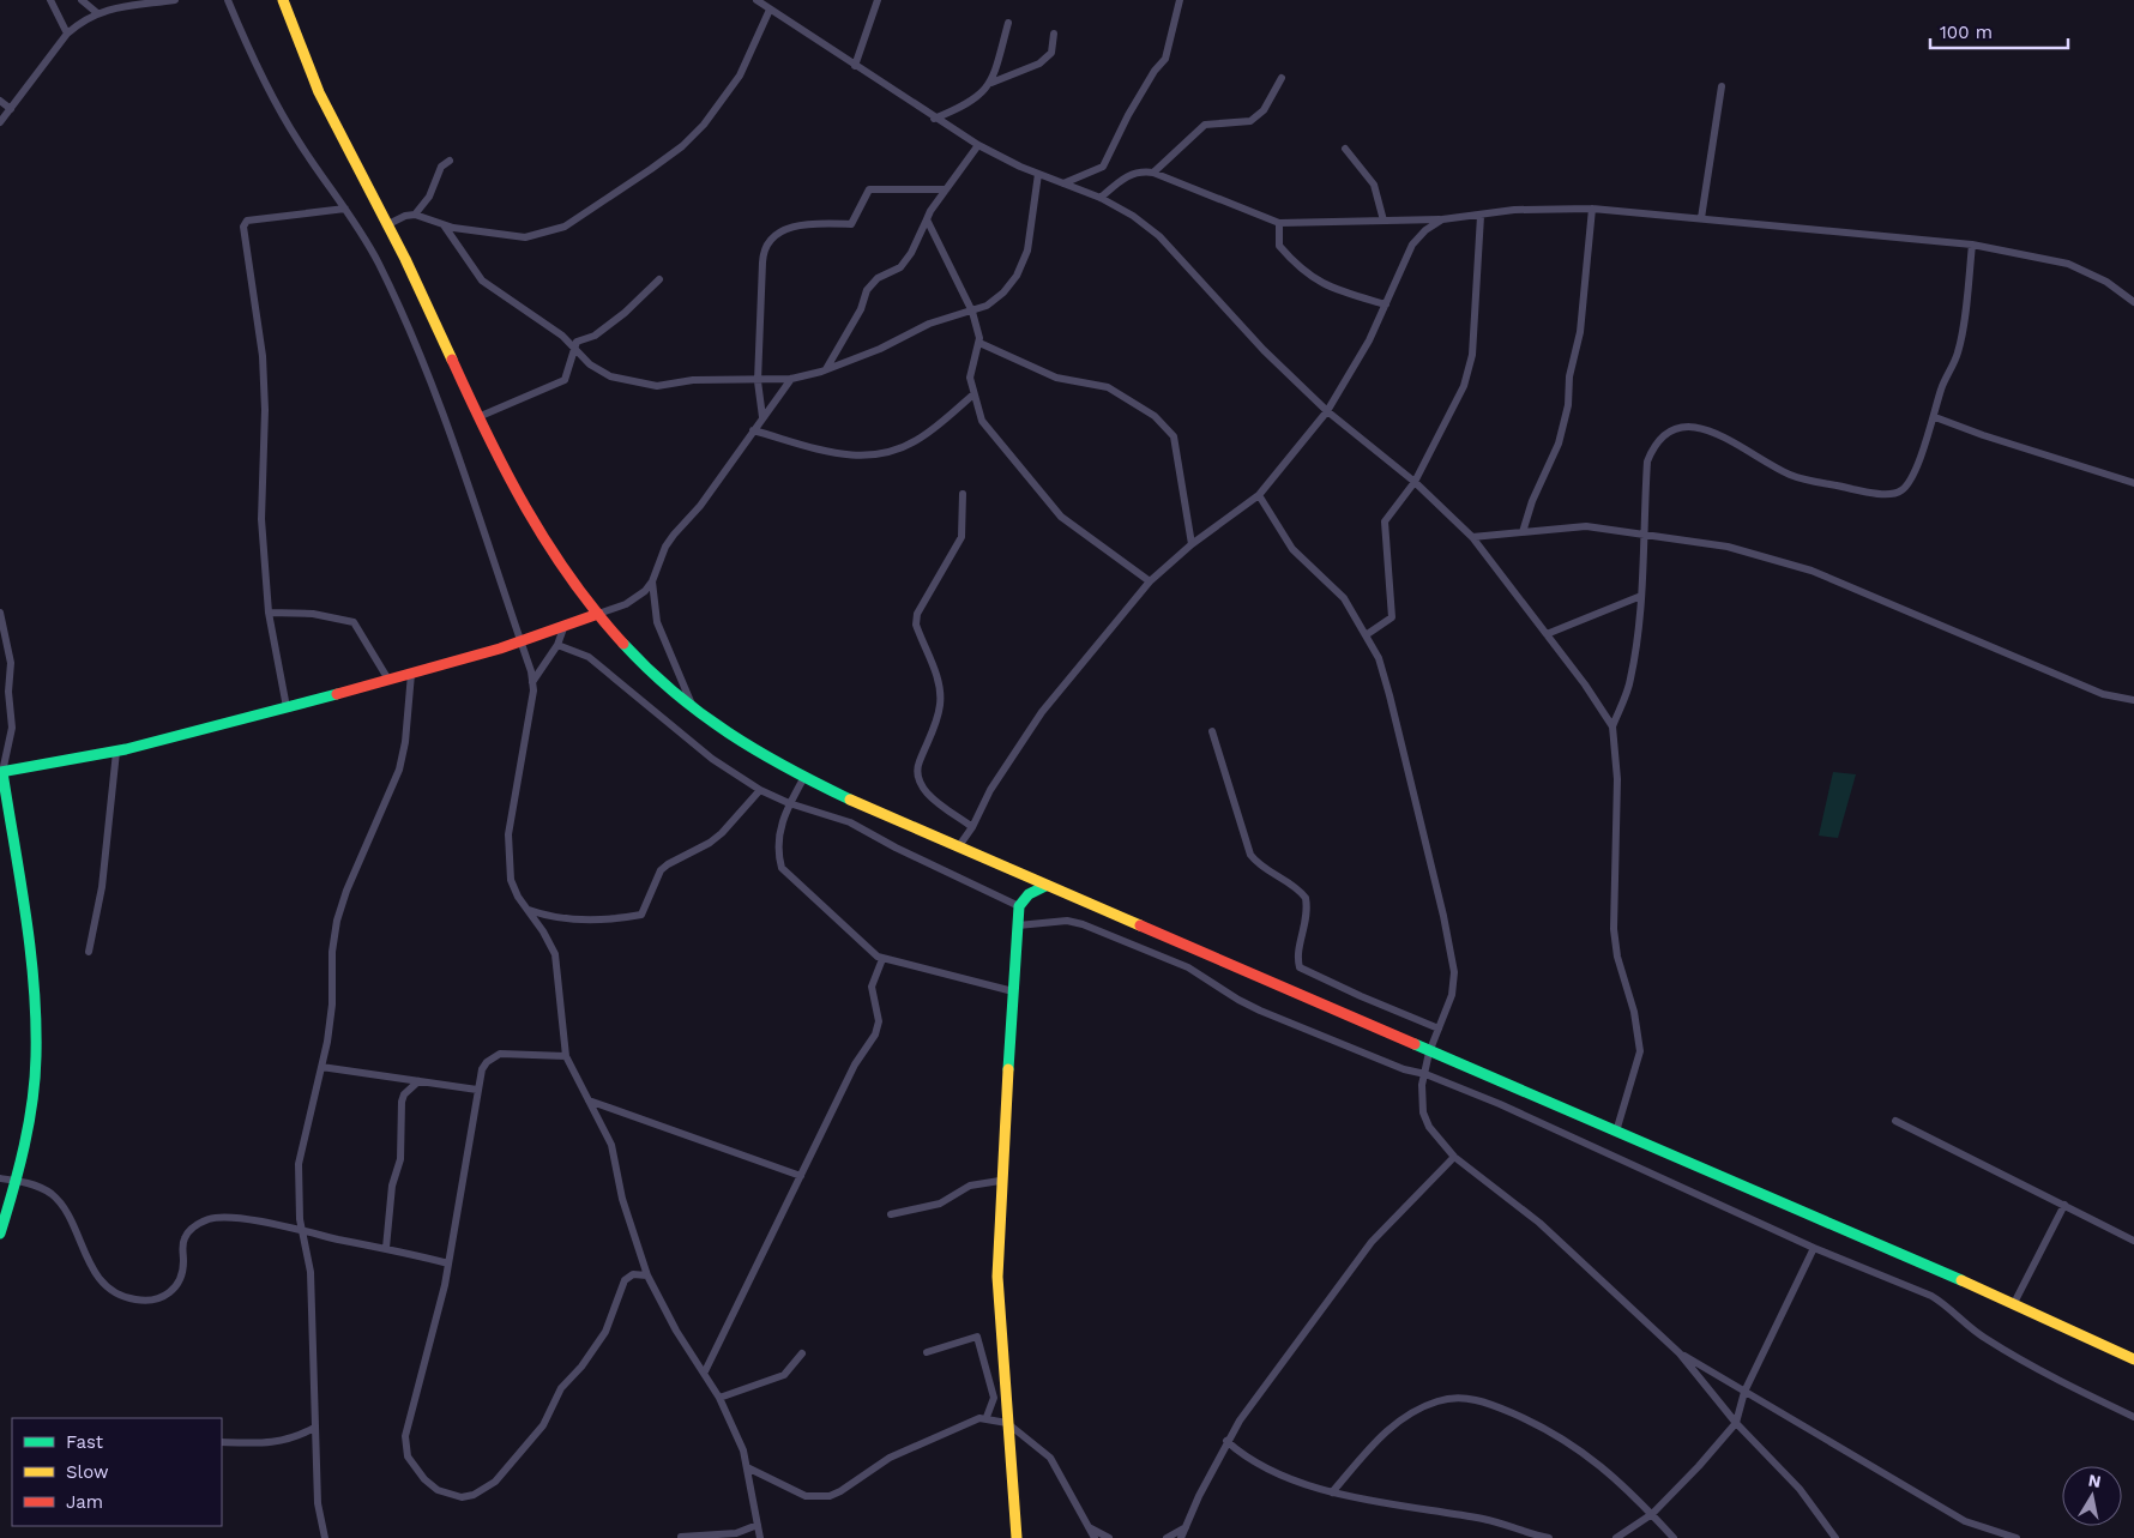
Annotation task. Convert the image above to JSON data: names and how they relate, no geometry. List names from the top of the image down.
{
  "legend": ["Fast", "Slow", "Jam"],
  "scale_bar": "100 m",
  "north": "top"
}
